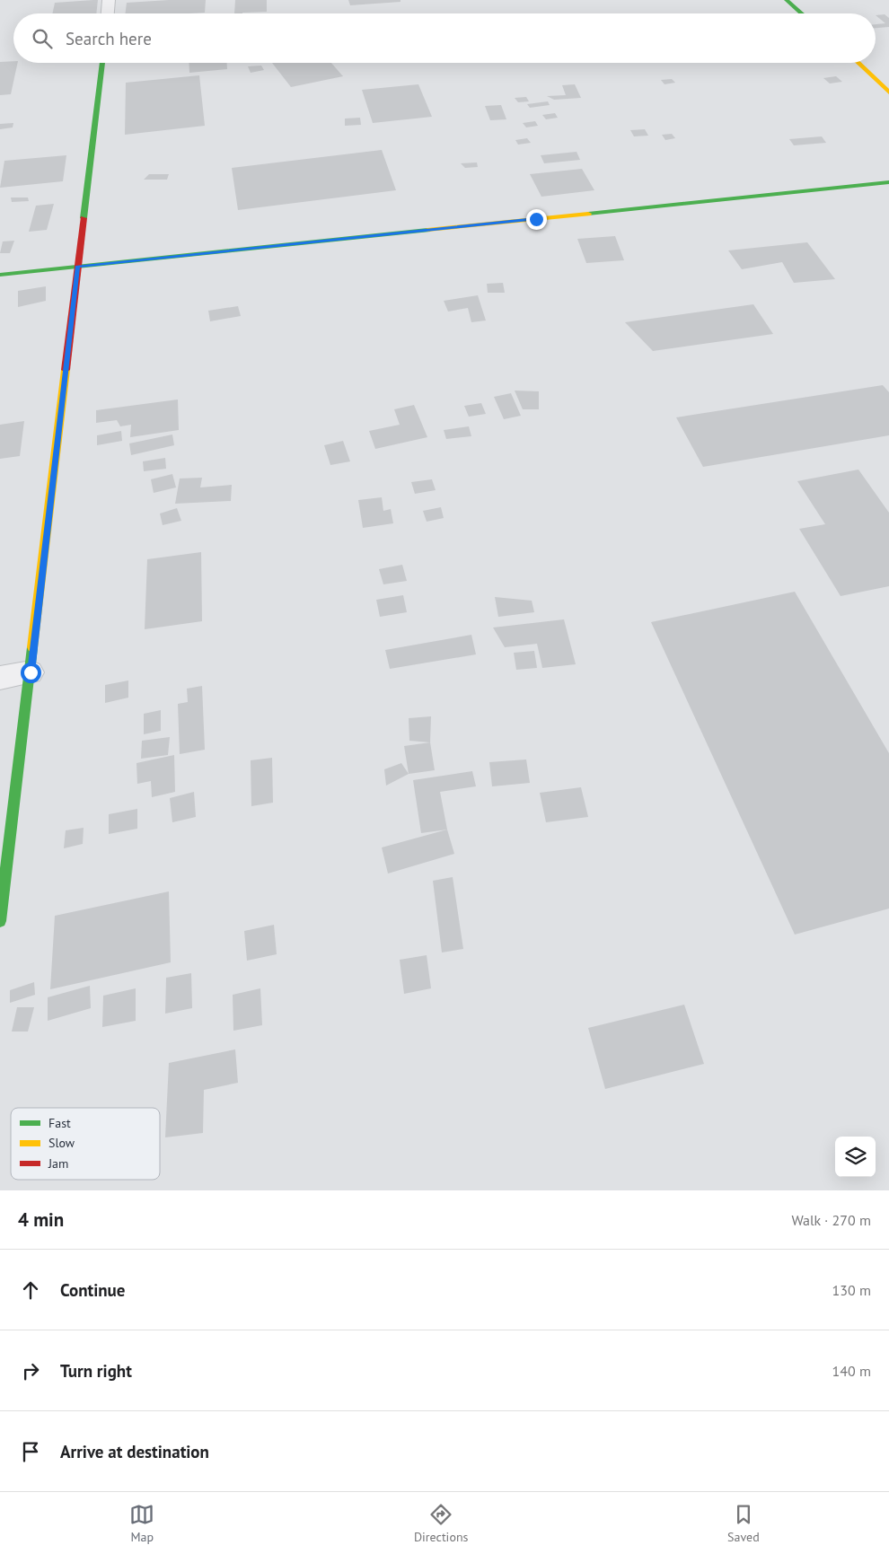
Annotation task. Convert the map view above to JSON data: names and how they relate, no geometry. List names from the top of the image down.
{
  "legend": ["Fast", "Slow", "Jam"],
  "page": {
    "search": "Search here",
    "heading": ["4 min", "Walk · 270 m"],
    "list": [
      ["Continue", "130 m"],
      ["Turn right", "140 m"],
      "Arrive at destination"
    ],
    "nav": ["Map", "Directions", "Saved"]
  }
}
